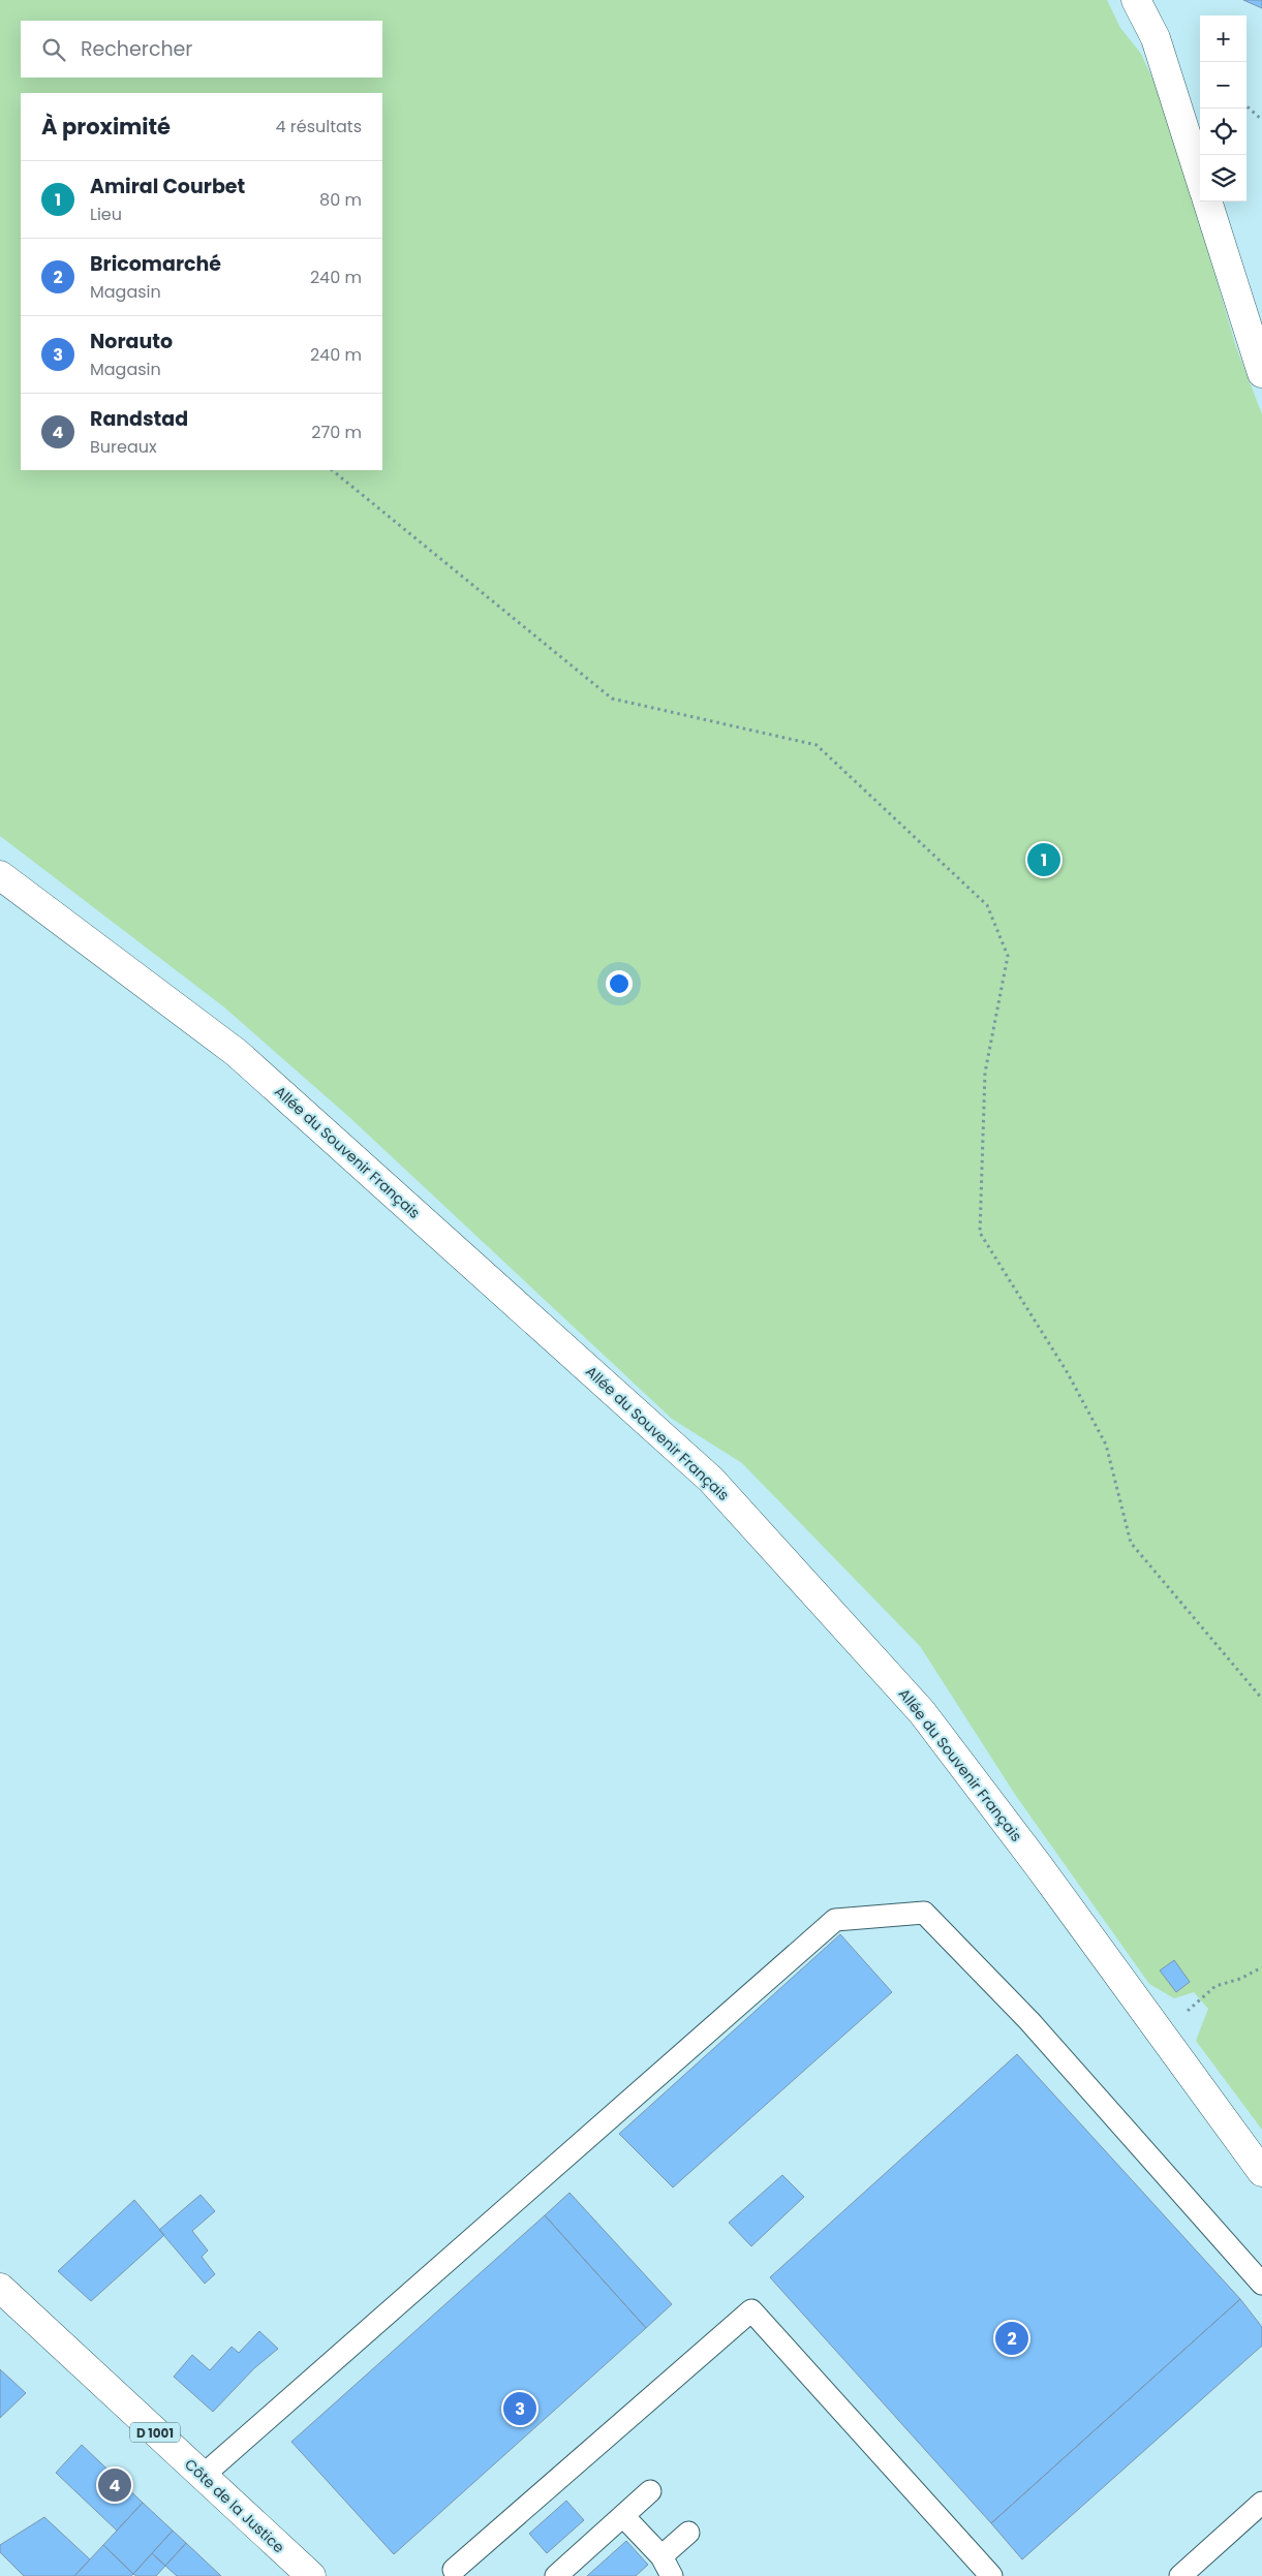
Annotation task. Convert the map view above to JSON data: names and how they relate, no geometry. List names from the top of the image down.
{
  "streets": {
    "street": ["Allée du Souvenir Français", "D 1001", "Côte de la Justice"]
  },
  "page": {
    "map_buttons": ["+", "−"],
    "search": "Rechercher",
    "heading": ["À proximité", "4 résultats"],
    "list": [
      {
        "mark": "1",
        "name": "Amiral Courbet",
        "note": "Lieu",
        "value": "80 m"
      },
      {
        "mark": "2",
        "name": "Bricomarché",
        "note": "Magasin",
        "value": "240 m"
      },
      {
        "mark": "3",
        "name": "Norauto",
        "note": "Magasin",
        "value": "240 m"
      },
      {
        "mark": "4",
        "name": "Randstad",
        "note": "Bureaux",
        "value": "270 m"
      }
    ],
    "pins": [
      "1",
      "2",
      "3",
      "4"
    ]
  }
}
